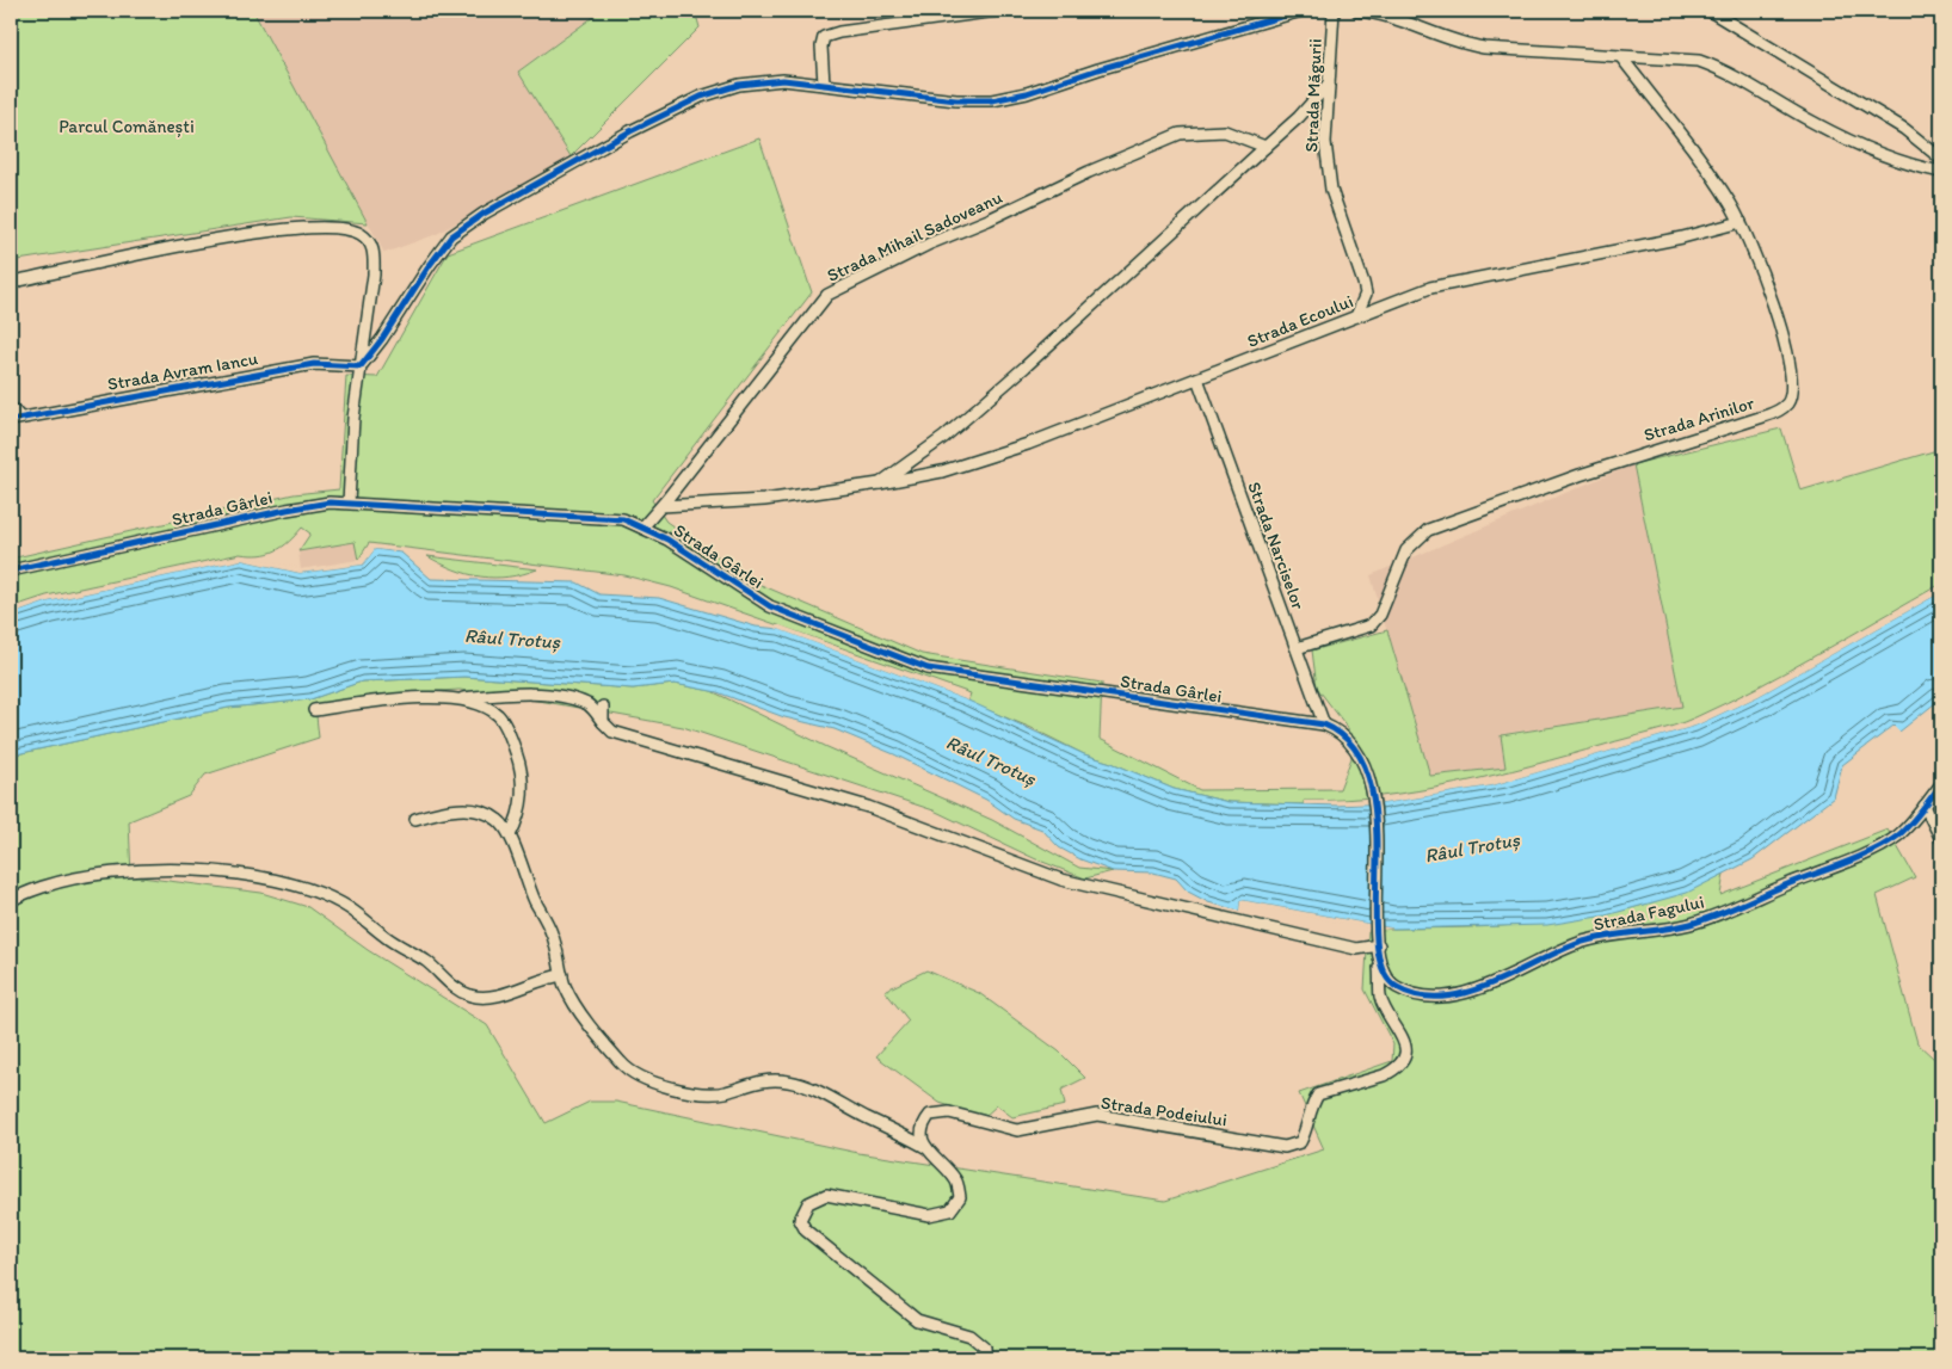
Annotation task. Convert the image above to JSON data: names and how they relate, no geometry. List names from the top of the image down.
{
  "streets": {
    "street": [
      "Strada Măgurii",
      "Strada Mihail Sadoveanu",
      "Strada Ecoului",
      "Strada Avram Iancu",
      "Strada Arinilor",
      "Strada Gârlei",
      "Strada Narciselor",
      "Strada Fagului",
      "Strada Podeiului"
    ]
  },
  "crossings": [
    ["Strada Măgurii", "Strada Ecoului"],
    ["Strada Mihail Sadoveanu", "Strada Gârlei"],
    ["Strada Ecoului", "Strada Arinilor"],
    ["Strada Ecoului", "Strada Narciselor"],
    ["Strada Arinilor", "Strada Narciselor"],
    ["Strada Gârlei", "Strada Narciselor"],
    ["Strada Gârlei", "Strada Fagului"],
    ["Strada Narciselor", "Strada Fagului"],
    ["Strada Fagului", "Strada Podeiului"]
  ],
  "water": ["Râul Trotuș"],
  "parks": ["Parcul Comănești"]
}
